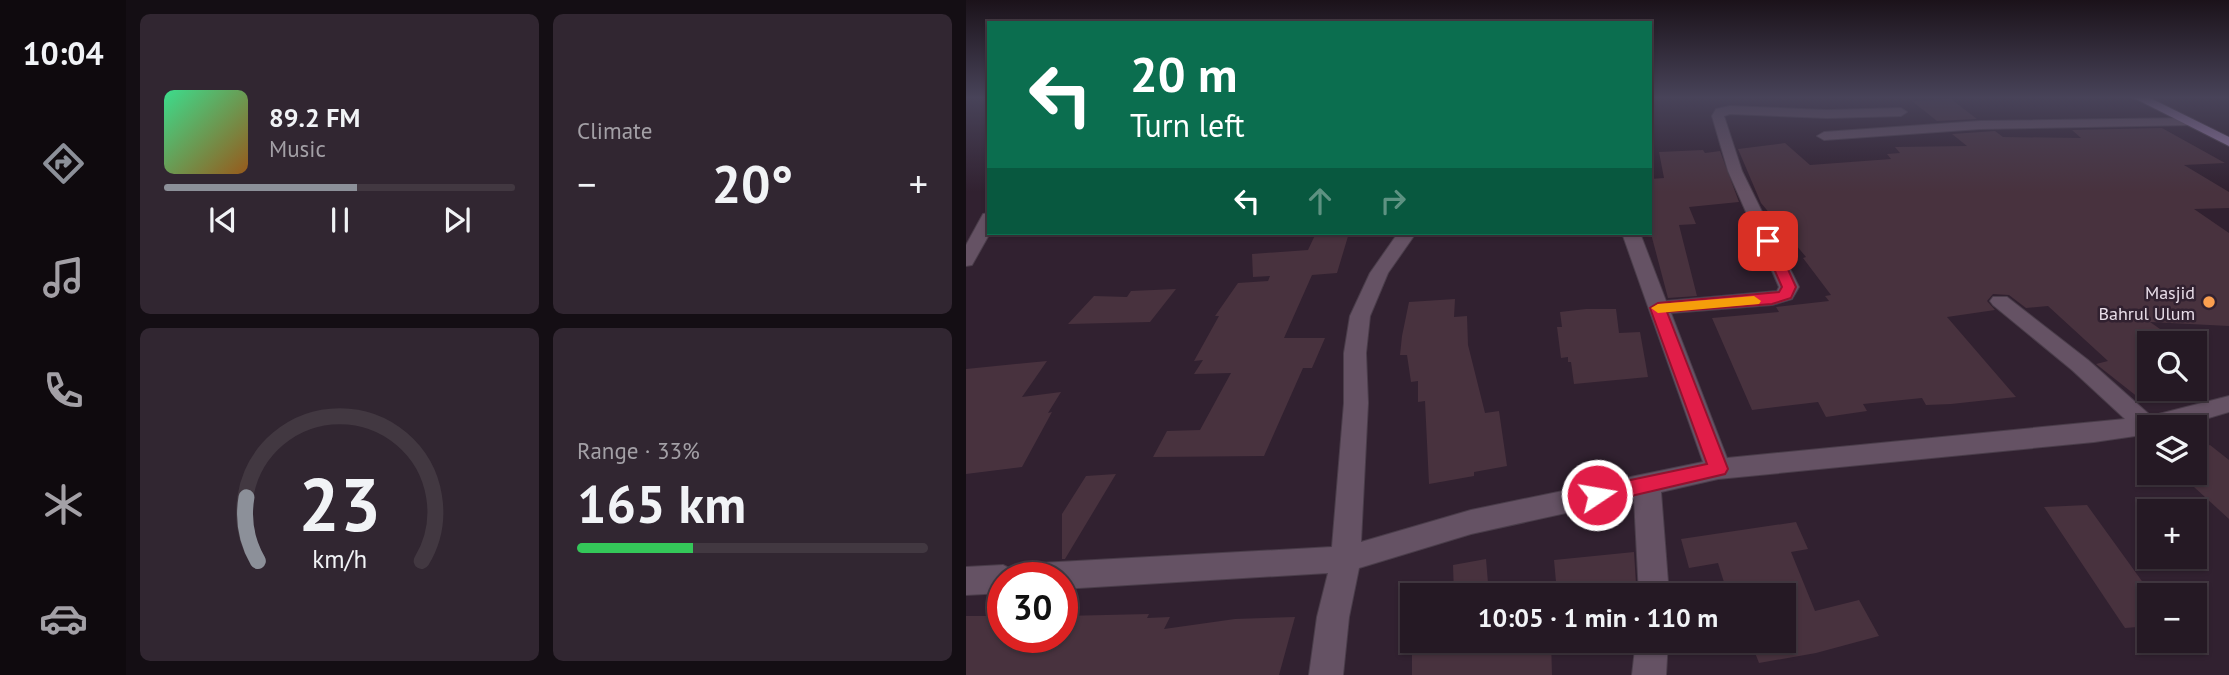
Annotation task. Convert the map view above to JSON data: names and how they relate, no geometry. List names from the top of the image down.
{
  "places": ["Masjid Bahrul Ulum"],
  "page": {
    "tabs": "10:04",
    "tile": [
      "Climate",
      ["Range · 33%", "165 km"]
    ],
    "turn": ["20 m", "Turn left"],
    "song": ["89.2 FM", "Music"],
    "heat": ["−", "20°", "+"],
    "map_buttons": ["+", "−"],
    "limit": "30",
    "trip": "10:05 · 1 min · 110 m",
    "gauge": ["23", "km/h"]
  }
}
